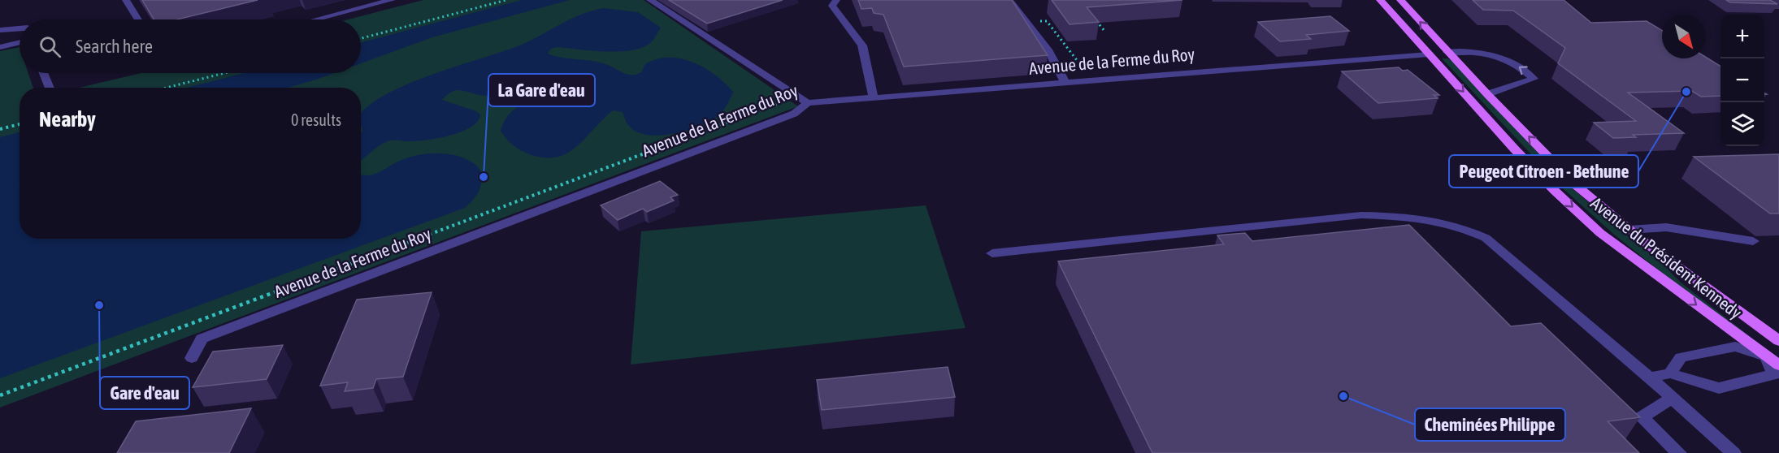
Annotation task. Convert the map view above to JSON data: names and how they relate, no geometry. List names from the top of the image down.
{
  "streets": {
    "main road": ["Avenue de la Ferme du Roy", "Avenue du Président Kennedy"]
  },
  "crossings": [
    ["Avenue de la Ferme du Roy", "Avenue du Président Kennedy"]
  ],
  "places": [
    "Peugeot Citroen - Bethune",
    "La Gare d'eau",
    "Gare d'eau",
    "Cheminées Philippe"
  ],
  "north": "bottom right",
  "page": {
    "map_buttons": ["+", "−"],
    "search": "Search here",
    "heading": ["Nearby", "0 results"]
  }
}
